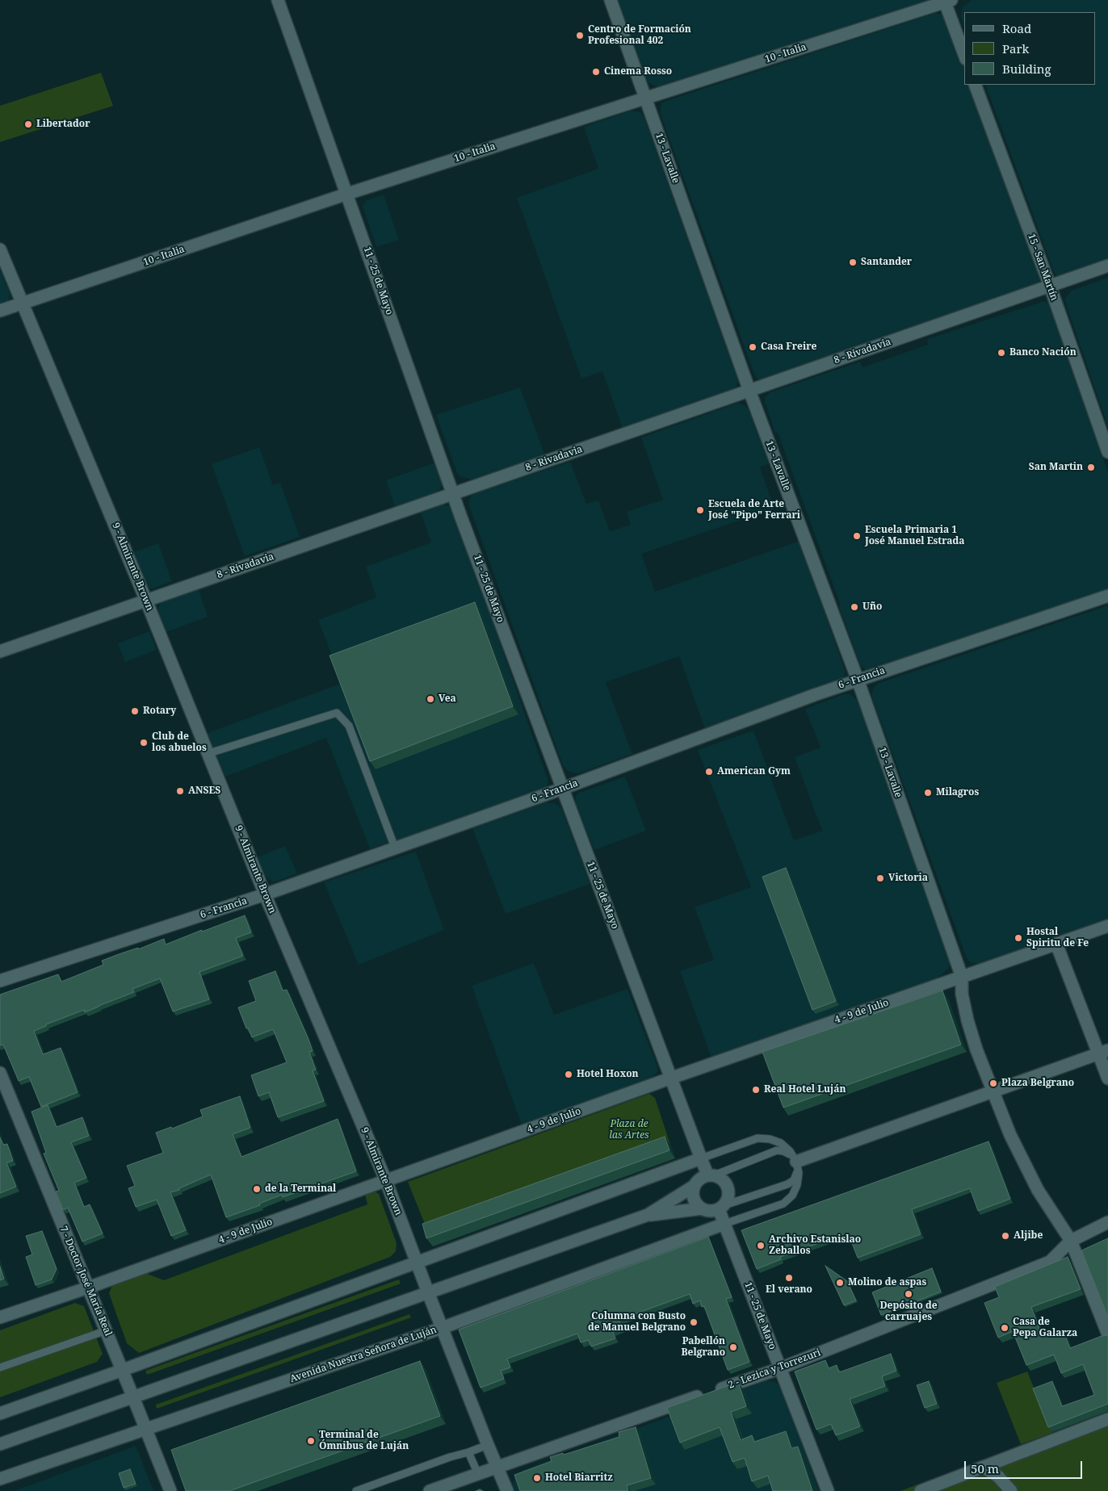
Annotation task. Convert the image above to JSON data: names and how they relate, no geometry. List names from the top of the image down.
{
  "streets": {
    "street": [
      "10 - Italia",
      "13 - Lavalle",
      "15 - San Martín",
      "11 - 25 de Mayo",
      "8 - Rivadavia",
      "9 - Almirante Brown",
      "6 - Francia",
      "4 - 9 de Julio",
      "7 - Doctor José María Real",
      "Avenida Nuestra Señora de Luján",
      "2 - Lezica y Torrezuri"
    ]
  },
  "crossings": [
    ["10 - Italia", "13 - Lavalle"],
    ["10 - Italia", "11 - 25 de Mayo"],
    ["10 - Italia", "9 - Almirante Brown"],
    ["13 - Lavalle", "8 - Rivadavia"],
    ["13 - Lavalle", "6 - Francia"],
    ["13 - Lavalle", "4 - 9 de Julio"],
    ["13 - Lavalle", "2 - Lezica y Torrezuri"],
    ["15 - San Martín", "8 - Rivadavia"],
    ["11 - 25 de Mayo", "8 - Rivadavia"],
    ["11 - 25 de Mayo", "6 - Francia"],
    ["11 - 25 de Mayo", "4 - 9 de Julio"],
    ["11 - 25 de Mayo", "Avenida Nuestra Señora de Luján"],
    ["11 - 25 de Mayo", "2 - Lezica y Torrezuri"],
    ["8 - Rivadavia", "9 - Almirante Brown"],
    ["9 - Almirante Brown", "6 - Francia"],
    ["9 - Almirante Brown", "4 - 9 de Julio"],
    ["9 - Almirante Brown", "Avenida Nuestra Señora de Luján"],
    ["9 - Almirante Brown", "2 - Lezica y Torrezuri"],
    ["4 - 9 de Julio", "7 - Doctor José María Real"],
    ["7 - Doctor José María Real", "Avenida Nuestra Señora de Luján"]
  ],
  "parks": ["Plaza de las Artes"],
  "places": [
    "Centro de Formación Profesional 402",
    "Cinema Rosso",
    "Libertador",
    "Santander",
    "Casa Freire",
    "Banco Nación",
    "San Martin",
    "Escuela de Arte José \"Pipo\" Ferrari",
    "Escuela Primaria 1 José Manuel Estrada",
    "Uño",
    "Vea",
    "Rotary",
    "Club de los abuelos",
    "American Gym",
    "ANSES",
    "Milagros",
    "Victoria",
    "Hostal Spiritu de Fe",
    "Hotel Hoxon",
    "Plaza Belgrano",
    "Real Hotel Luján",
    "de la Terminal",
    "Aljibe",
    "Archivo Estanislao Zeballos",
    "El verano",
    "Molino de aspas",
    "Depósito de carruajes",
    "Columna con Busto de Manuel Belgrano",
    "Casa de Pepa Galarza",
    "Pabellón Belgrano",
    "Terminal de Ómnibus de Luján",
    "Hotel Biarritz"
  ],
  "legend": ["Road", "Park", "Building"],
  "scale_bar": "50 m"
}
